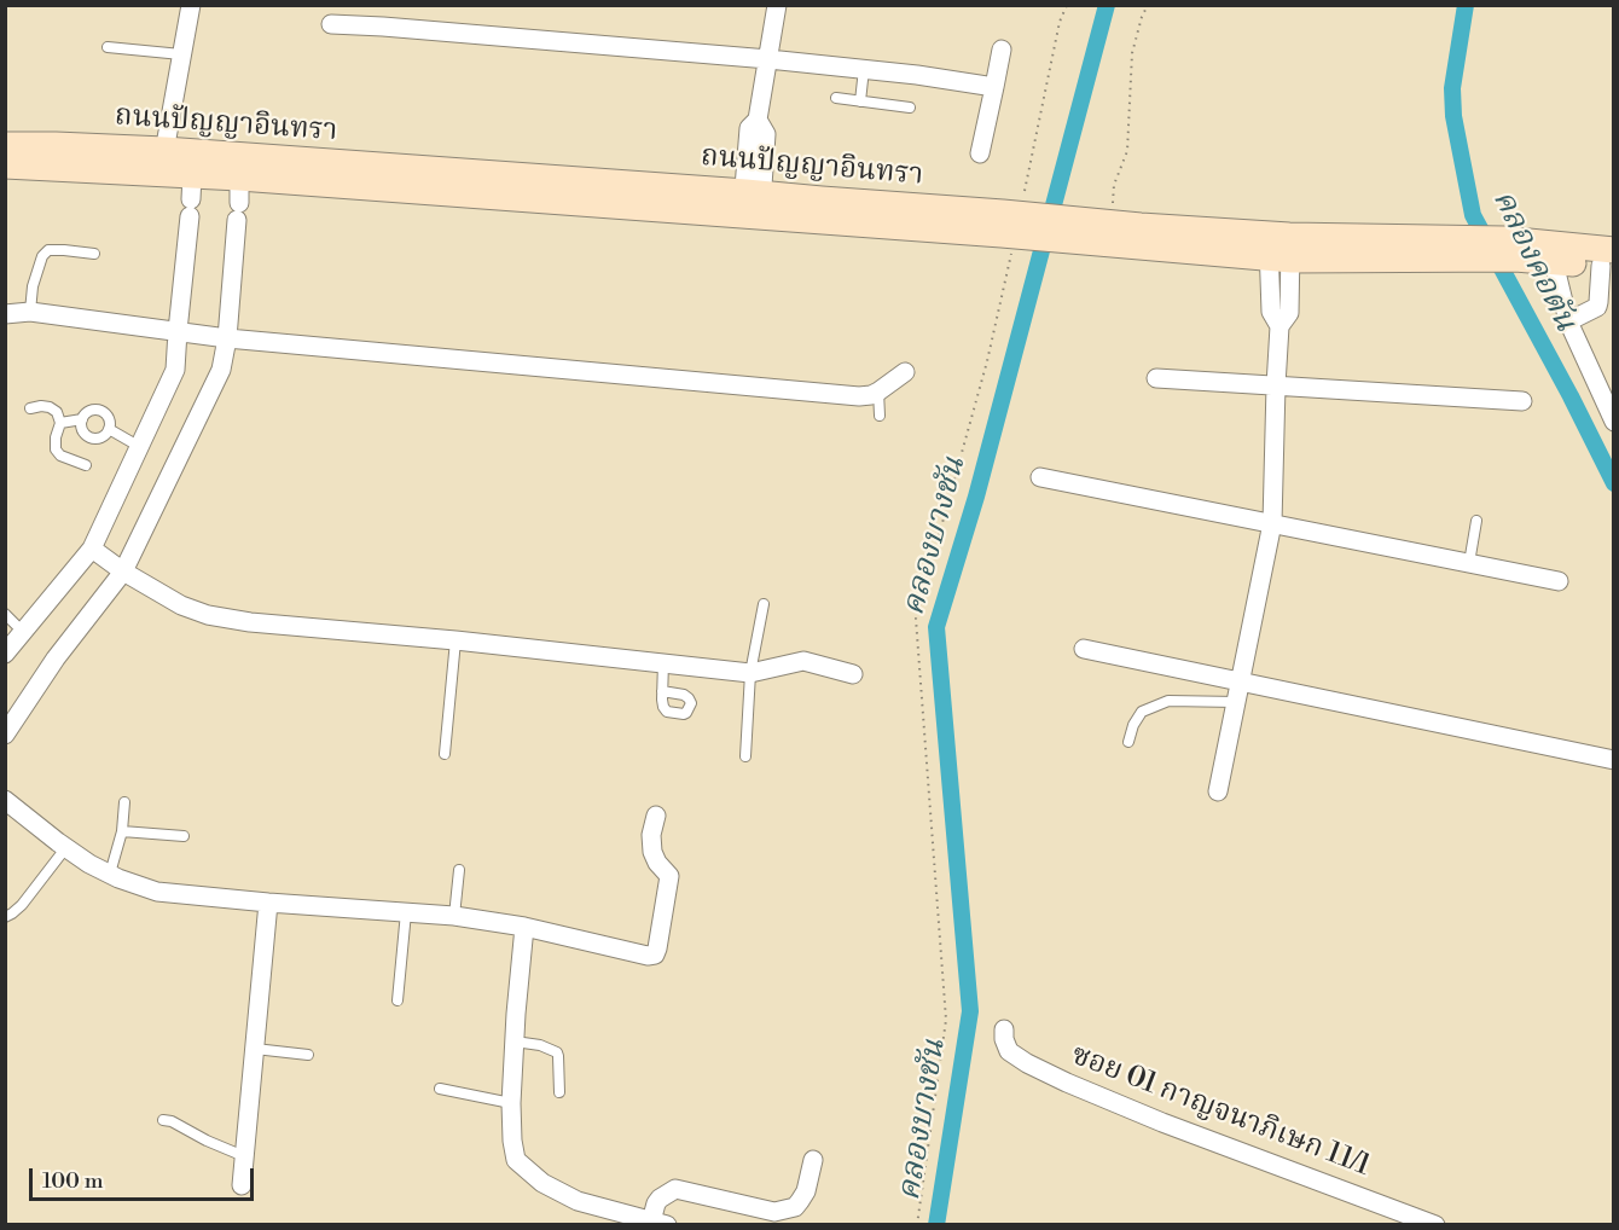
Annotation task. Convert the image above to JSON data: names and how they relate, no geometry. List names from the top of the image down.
{
  "streets": {
    "main road": ["ถนนปัญญาอินทรา"],
    "street": ["ซอย 01 กาญจนาภิเษก 11/1"]
  },
  "water": ["คลองคอตัน", "คลองบางชัน"],
  "scale_bar": "100 m"
}
